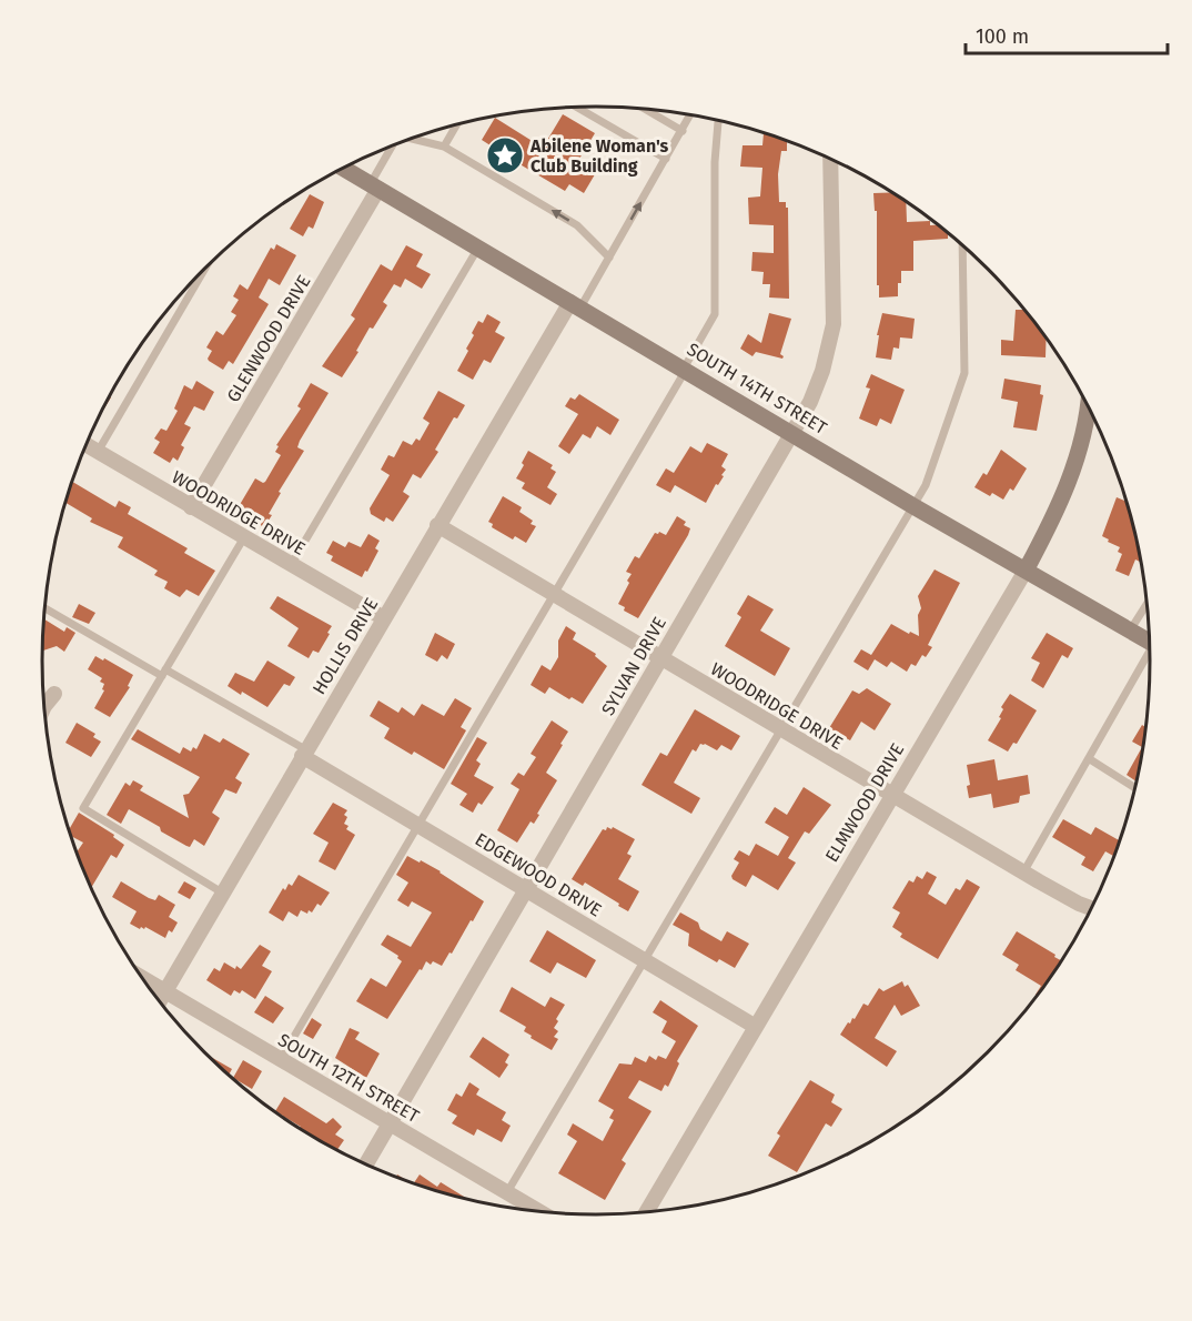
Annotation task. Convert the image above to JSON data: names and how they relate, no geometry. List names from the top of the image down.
{
  "streets": {
    "main road": ["SOUTH 14TH STREET", "ELMWOOD DRIVE"],
    "street": [
      "GLENWOOD DRIVE",
      "WOODRIDGE DRIVE",
      "HOLLIS DRIVE",
      "SYLVAN DRIVE",
      "EDGEWOOD DRIVE",
      "SOUTH 12TH STREET"
    ]
  },
  "crossings": [
    ["GLENWOOD DRIVE", "SOUTH 14TH STREET"],
    ["GLENWOOD DRIVE", "WOODRIDGE DRIVE"],
    ["SOUTH 14TH STREET", "HOLLIS DRIVE"],
    ["SOUTH 14TH STREET", "SYLVAN DRIVE"],
    ["SOUTH 14TH STREET", "ELMWOOD DRIVE"],
    ["WOODRIDGE DRIVE", "HOLLIS DRIVE"],
    ["WOODRIDGE DRIVE", "SYLVAN DRIVE"],
    ["WOODRIDGE DRIVE", "ELMWOOD DRIVE"],
    ["HOLLIS DRIVE", "EDGEWOOD DRIVE"],
    ["HOLLIS DRIVE", "SOUTH 12TH STREET"],
    ["SYLVAN DRIVE", "EDGEWOOD DRIVE"],
    ["SYLVAN DRIVE", "SOUTH 12TH STREET"],
    ["ELMWOOD DRIVE", "EDGEWOOD DRIVE"]
  ],
  "places": {
    "place": ["Abilene Woman's Club Building"]
  },
  "scale_bar": "100 m"
}
